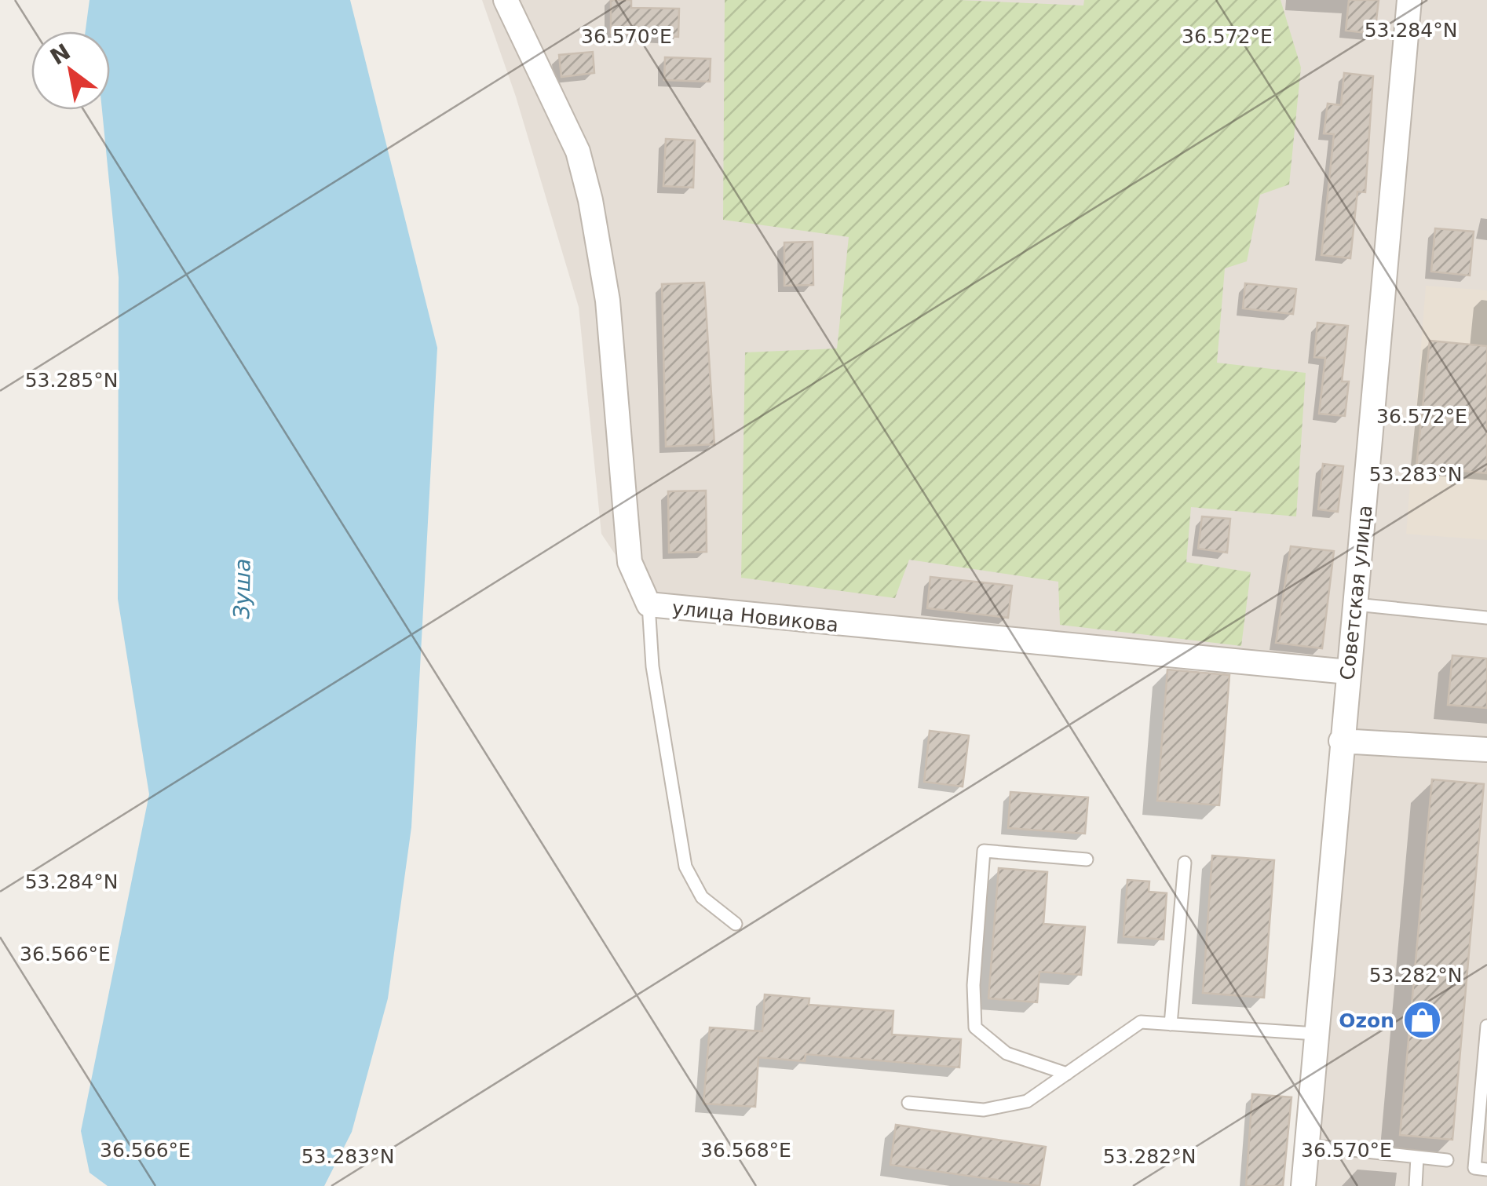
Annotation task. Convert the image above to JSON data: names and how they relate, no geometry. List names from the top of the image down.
{
  "streets": {
    "street": ["Советская улица", "улица Новикова"]
  },
  "crossings": [
    ["Советская улица", "улица Новикова"]
  ],
  "water": ["Зуша"],
  "places": {
    "shop": ["Ozon"]
  },
  "north": "top left",
  "coordinates": [
    "53.284°N",
    "36.570°E",
    "36.572°E",
    "53.285°N",
    "53.283°N",
    "36.566°E",
    "53.282°N",
    "36.568°E"
  ]
}
